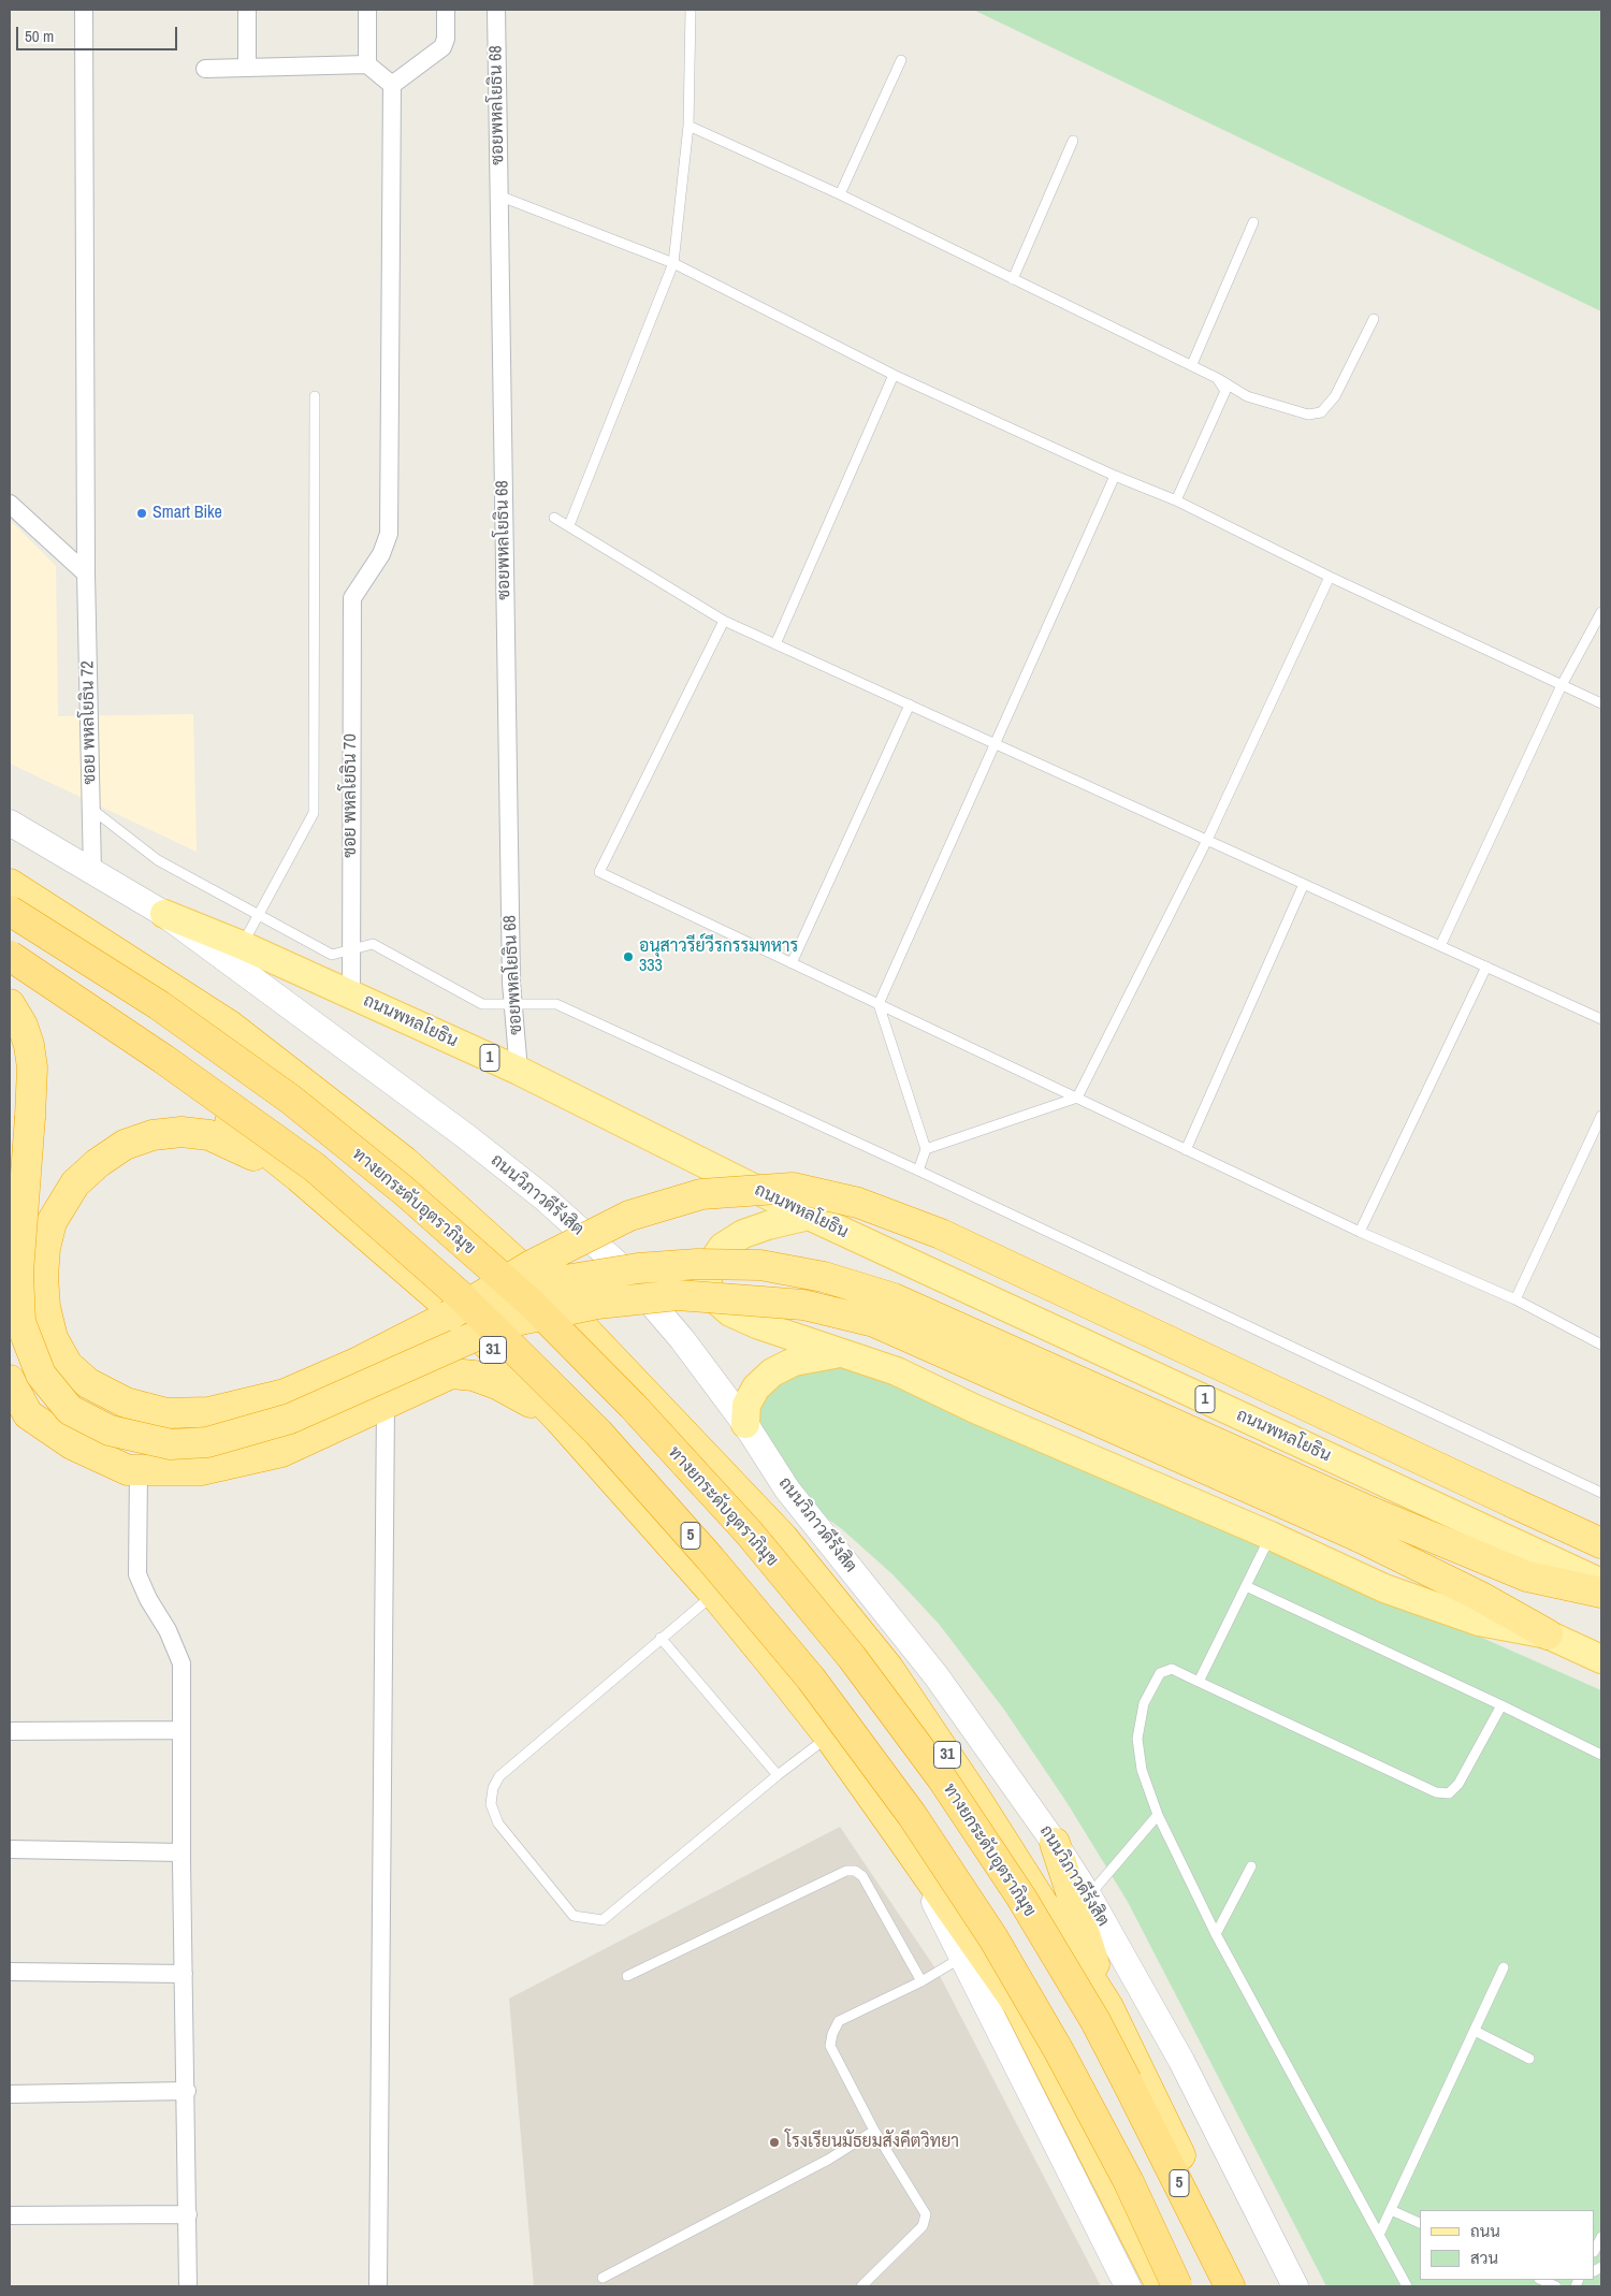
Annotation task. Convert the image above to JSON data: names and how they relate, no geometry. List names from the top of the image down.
{
  "streets": {
    "highway": [
      "ถนนวิภาวดีรังสิต",
      "ทางยกระดับอุตราภิมุข",
      "31",
      "5"
    ],
    "main road": ["ถนนพหลโยธิน", "1"],
    "street": ["ซอยพหลโยธิน 68", "ซอย พหลโยธิน 72", "ซอย พหลโยธิน 70"]
  },
  "crossings": [
    ["ซอยพหลโยธิน 68", "ถนนพหลโยธิน"],
    ["ซอย พหลโยธิน 72", "ถนนพหลโยธิน"],
    ["ซอย พหลโยธิน 70", "ถนนพหลโยธิน"],
    ["ถนนพหลโยธิน", "ถนนวิภาวดีรังสิต"]
  ],
  "places": ["Smart Bike", "อนุสาวรีย์วีรกรรมทหาร 333", "โรงเรียนมัธยมสังคีตวิทยา"],
  "legend": ["ถนน", "สวน"],
  "scale_bar": "50 m"
}
